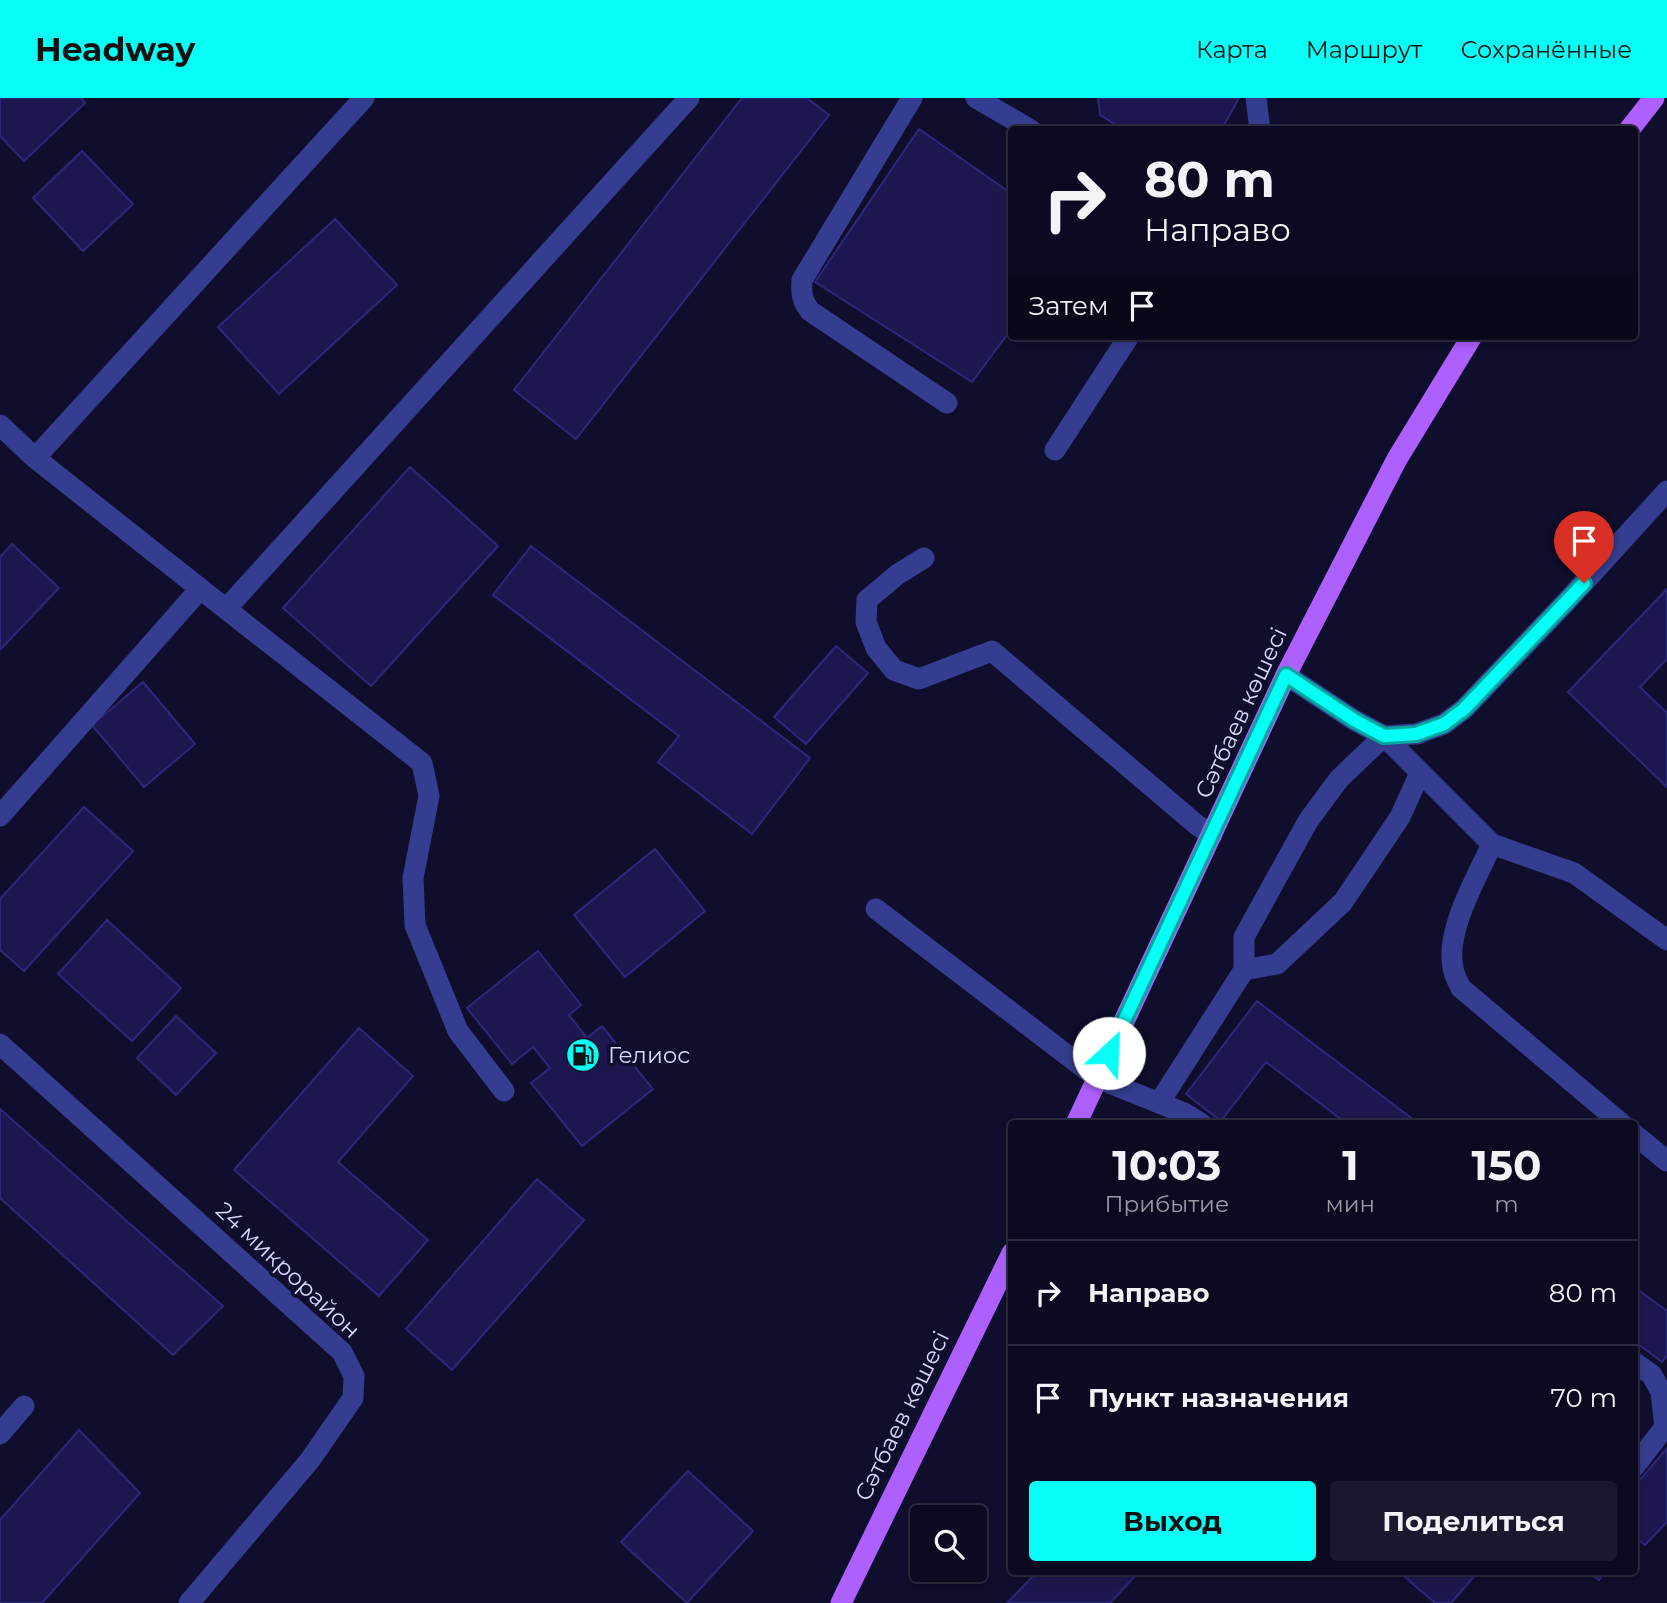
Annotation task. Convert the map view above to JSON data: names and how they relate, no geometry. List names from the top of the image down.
{
  "streets": {
    "main road": ["Сәтбаев көшесі"],
    "street": ["24 микрорайон"]
  },
  "places": {
    "fuel station": ["Гелиос"]
  },
  "page": {
    "header": "Headway",
    "nav": ["Карта", "Маршрут", "Сохранённые"],
    "turn": ["80 m", "Направо"],
    "then": "Затем",
    "eta": [
      "10:03",
      "Прибытие",
      "1",
      "мин",
      "150",
      "m"
    ],
    "list": [
      {
        "name": "Направо",
        "value": "80 m"
      },
      {
        "name": "Пункт назначения",
        "value": "70 m"
      }
    ],
    "buttons": ["Выход", "Поделиться"]
  }
}
